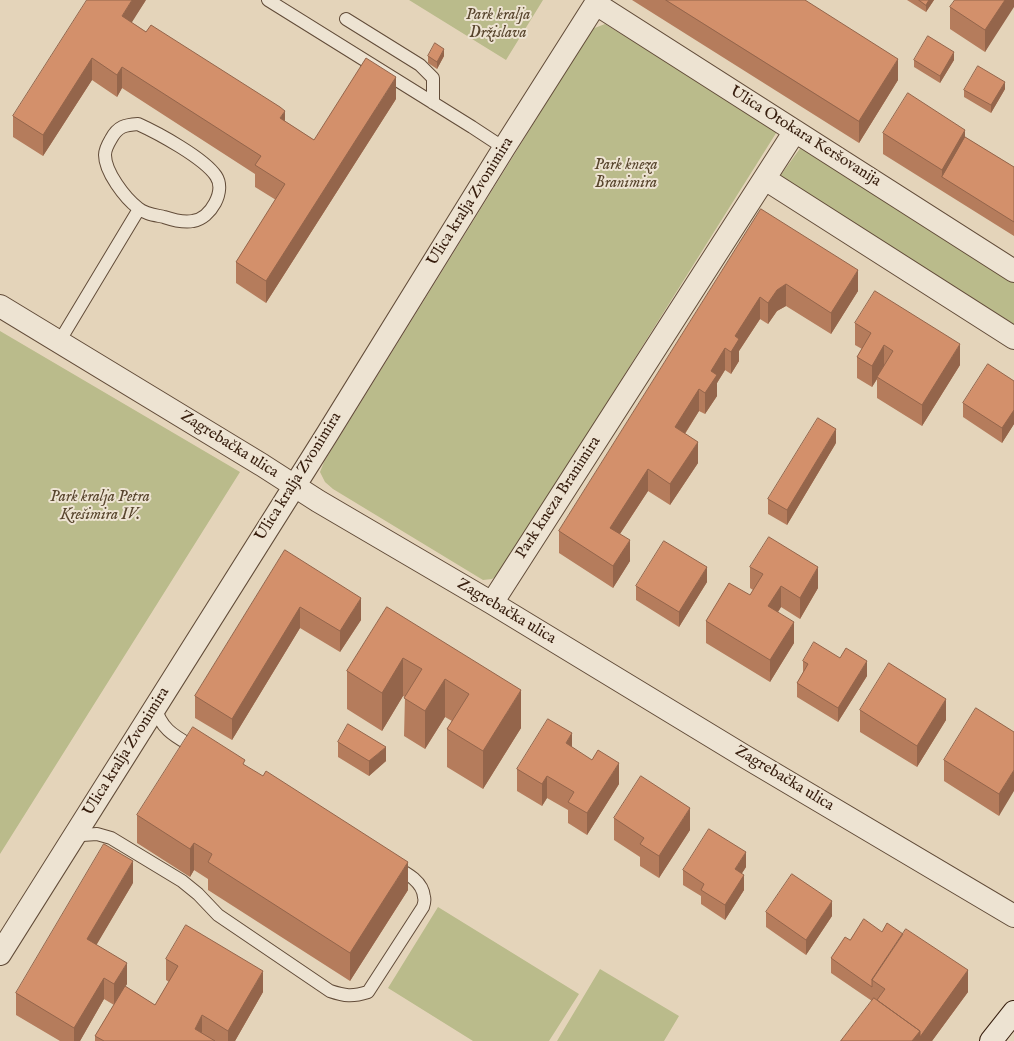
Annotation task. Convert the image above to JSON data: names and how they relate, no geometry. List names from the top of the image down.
{
  "streets": {
    "street": [
      "Ulica Otokara Keršovanija",
      "Ulica kralja Zvonimira",
      "Zagrebačka ulica",
      "Park kneza Branimira"
    ]
  },
  "crossings": [
    ["Ulica Otokara Keršovanija", "Ulica kralja Zvonimira"],
    ["Ulica Otokara Keršovanija", "Park kneza Branimira"],
    ["Ulica kralja Zvonimira", "Zagrebačka ulica"],
    ["Zagrebačka ulica", "Park kneza Branimira"]
  ],
  "parks": ["Park kralja Držislava", "Park kneza Branimira", "Park kralja Petra Krešimira IV."]
}
